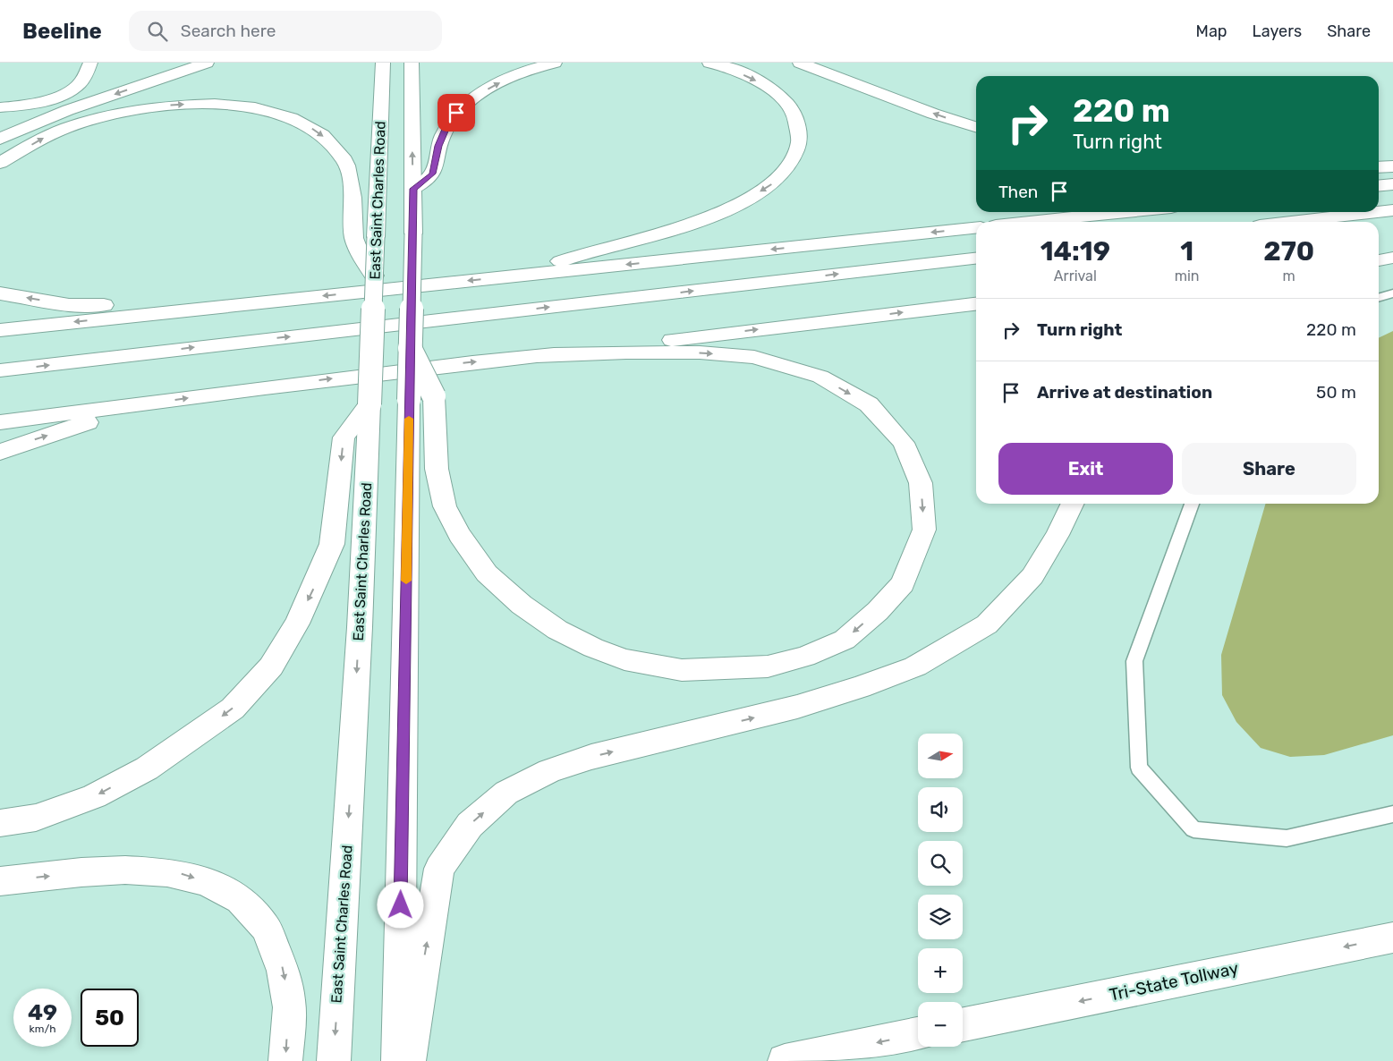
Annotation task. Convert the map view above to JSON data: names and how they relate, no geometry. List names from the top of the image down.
{
  "streets": {
    "main road": ["East Saint Charles Road", "Tri-State Tollway"]
  },
  "one_way": ["Tri-State Tollway"],
  "north": "right",
  "page": {
    "header": "Beeline",
    "search": "Search here",
    "nav": ["Map", "Layers", "Share"],
    "turn": ["220 m", "Turn right"],
    "then": "Then",
    "eta": [
      "14:19",
      "Arrival",
      "1",
      "min",
      "270",
      "m"
    ],
    "list": [
      {
        "name": "Turn right",
        "value": "220 m"
      },
      {
        "name": "Arrive at destination",
        "value": "50 m"
      }
    ],
    "buttons": ["Exit", "Share"],
    "map_buttons": ["+", "−"],
    "speed": "49 km/h",
    "limit": "50"
  }
}
